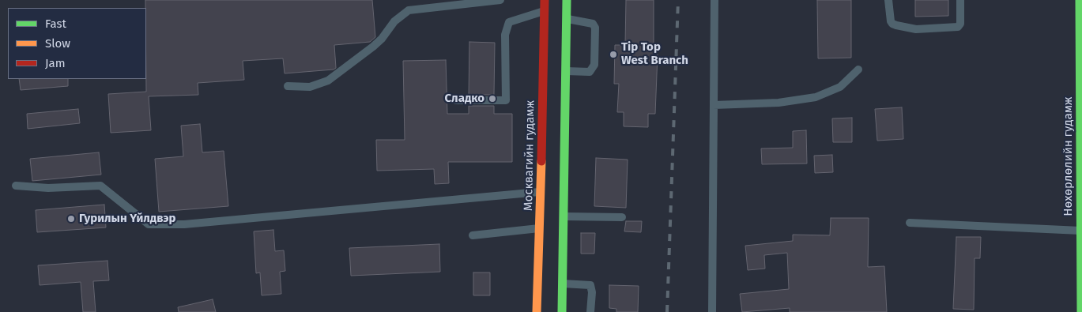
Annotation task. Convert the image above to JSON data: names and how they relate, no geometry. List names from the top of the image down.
{
  "streets": {
    "main road": ["Москвагийн гудамж", "Нөхөрлөлийн гудамж"]
  },
  "places": ["Tip Top West Branch", "Сладко", "Гурилын Үйлдвэр"],
  "legend": ["Fast", "Slow", "Jam"]
}
